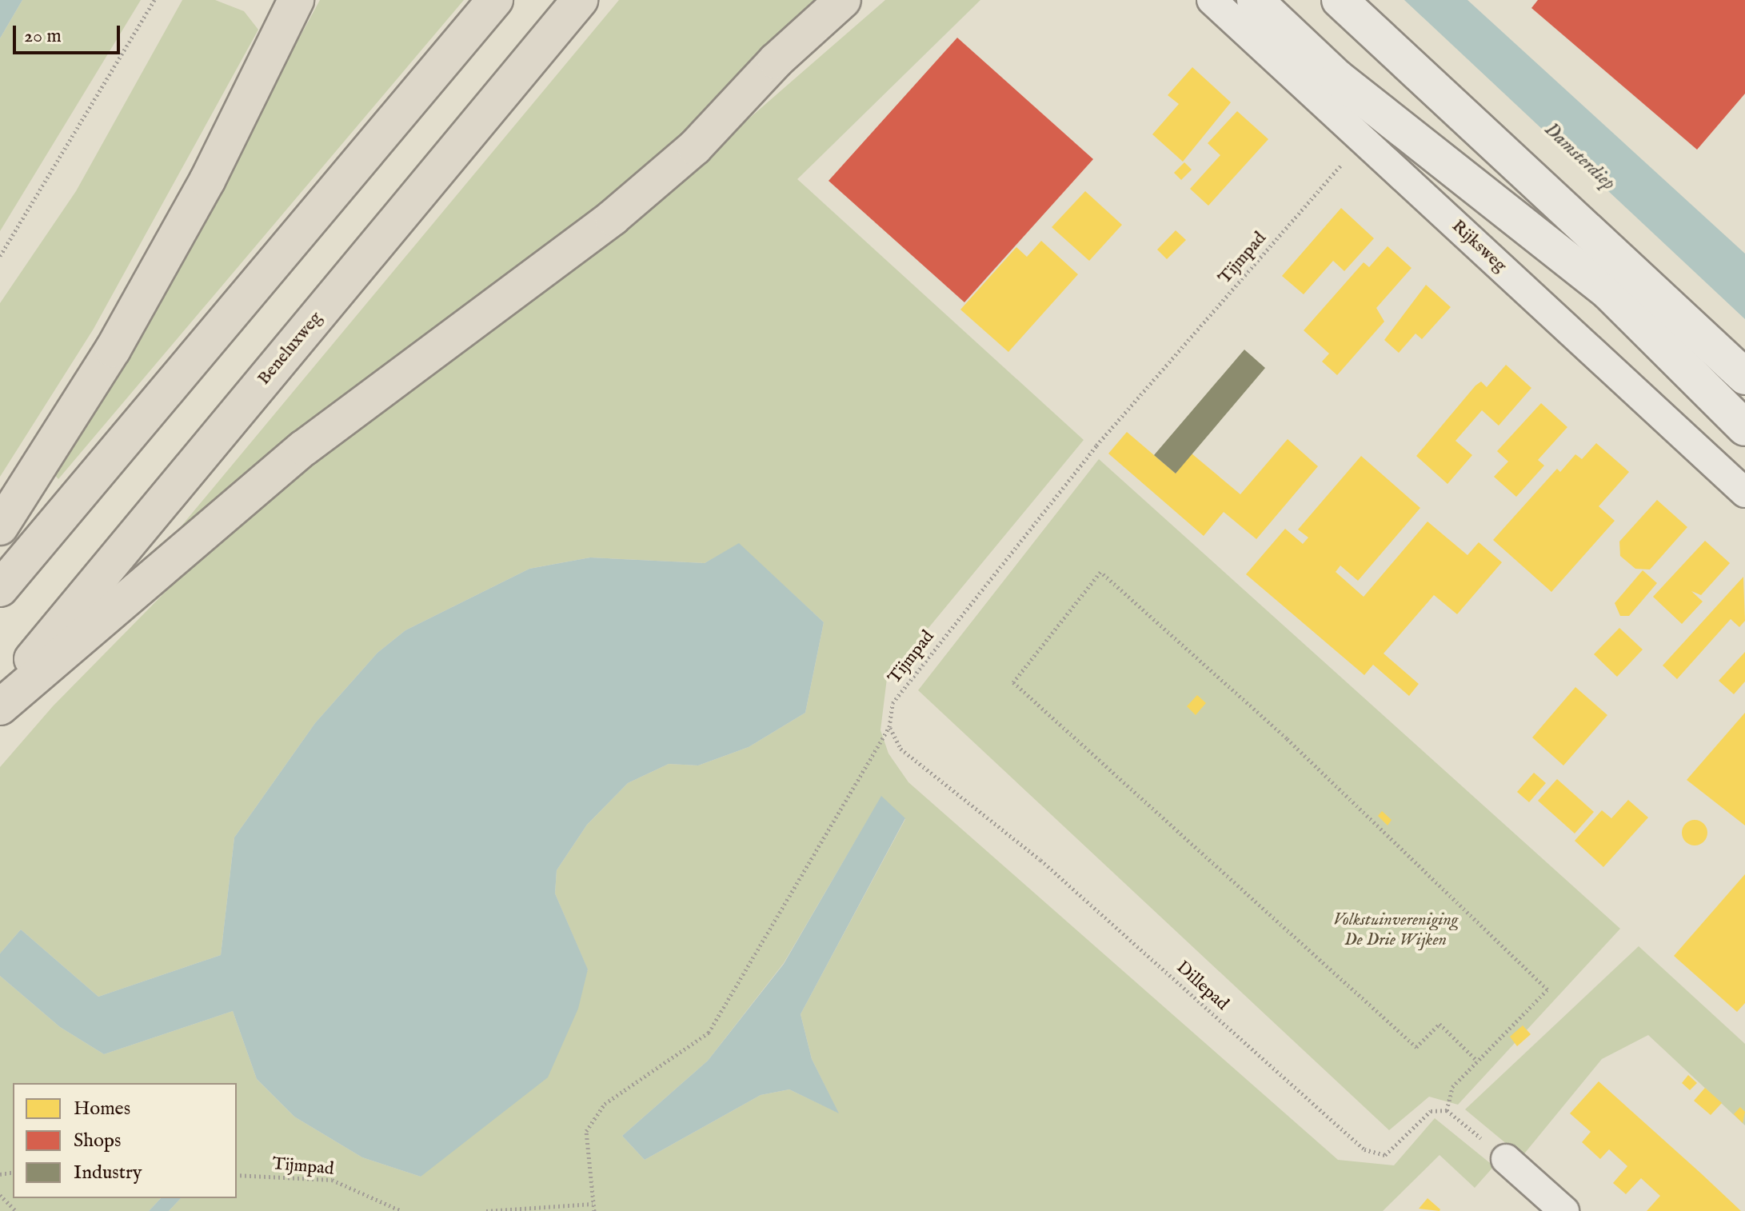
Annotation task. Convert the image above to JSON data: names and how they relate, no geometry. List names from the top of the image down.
{
  "streets": {
    "highway": ["Beneluxweg"],
    "street": ["Rijksweg"],
    "path": ["Tijmpad", "Dillepad"]
  },
  "crossings": [
    ["Tijmpad", "Dillepad"]
  ],
  "water": ["Damsterdiep"],
  "parks": ["Volkstuinvereniging De Drie Wijken"],
  "legend": ["Homes", "Shops", "Industry"],
  "scale_bar": "20 m"
}
